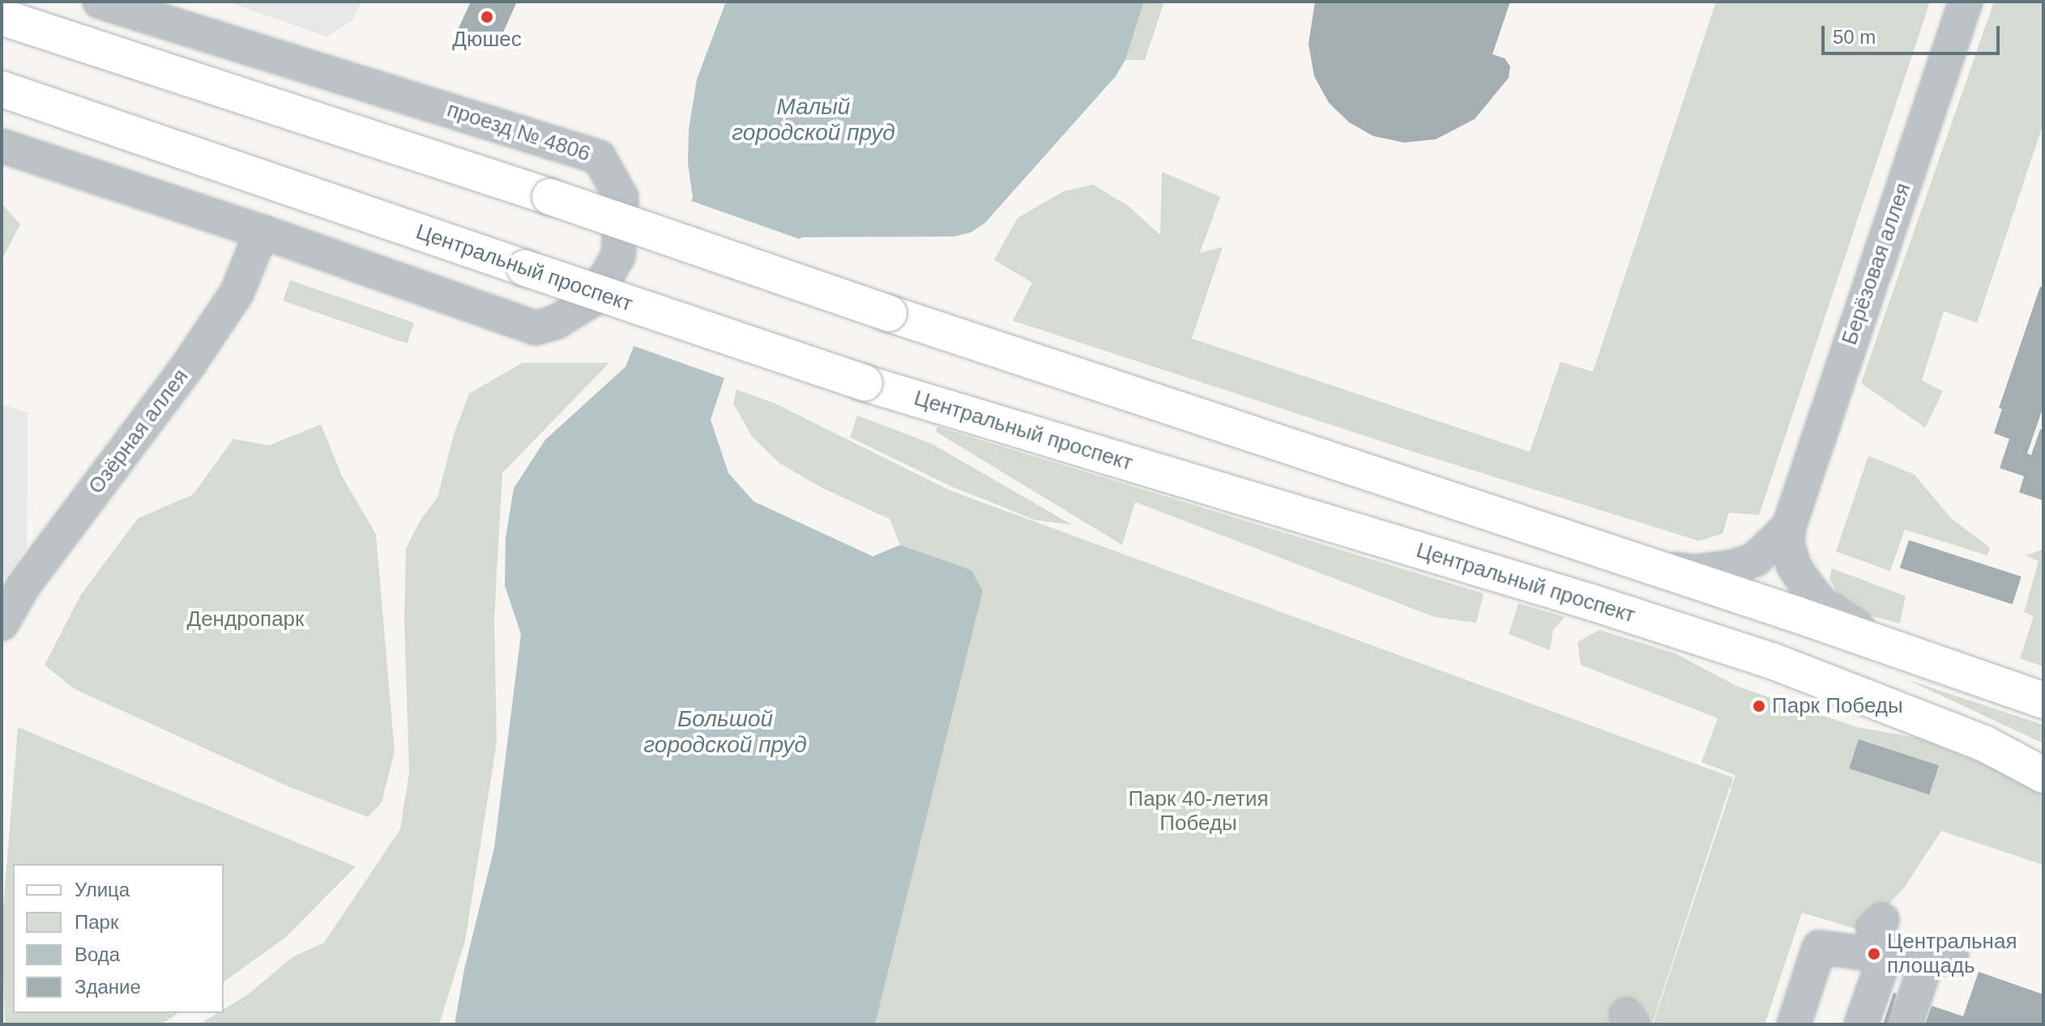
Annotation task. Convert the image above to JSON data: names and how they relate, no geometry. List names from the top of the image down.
{
  "streets": {
    "main road": ["Центральный проспект"],
    "street": ["проезд № 4806", "Берёзовая аллея", "Озёрная аллея"]
  },
  "crossings": [
    ["проезд № 4806", "Озёрная аллея"]
  ],
  "water": ["Малый городской пруд", "Большой городской пруд"],
  "parks": ["Дендропарк", "Парк 40-летия Победы"],
  "places": ["Дюшес", "Парк Победы", "Центральная площадь"],
  "legend": [
    "Улица",
    "Парк",
    "Вода",
    "Здание"
  ],
  "scale_bar": "50 m"
}
